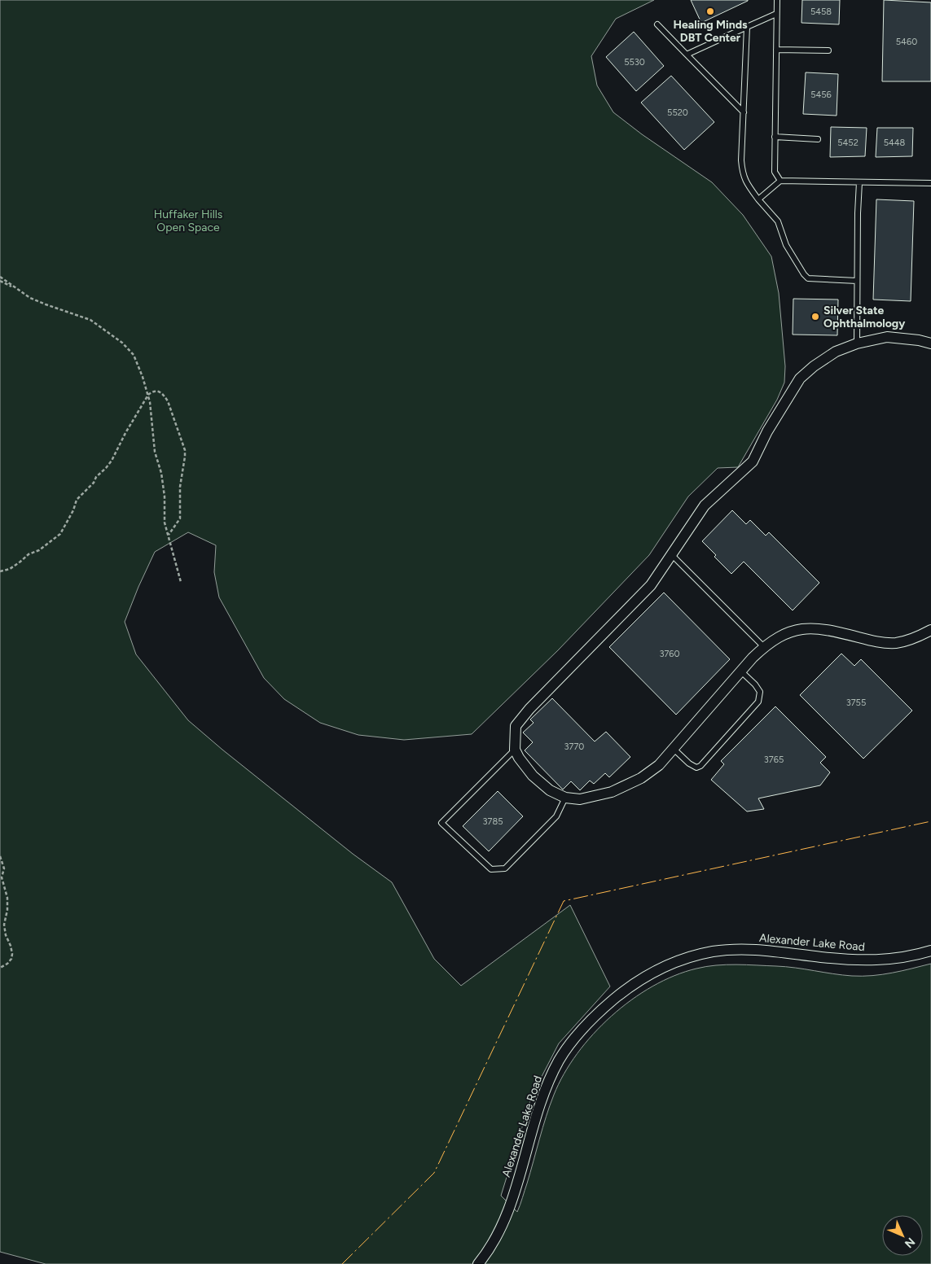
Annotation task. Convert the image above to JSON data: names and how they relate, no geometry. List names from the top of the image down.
{
  "streets": {
    "street": ["Alexander Lake Road"]
  },
  "parks": ["Huffaker Hills Open Space"],
  "places": ["Healing Minds DBT Center", "Silver State Ophthalmology"],
  "house_numbers": [
    "5458",
    "5460",
    "5530",
    "5456",
    "5520",
    "5452",
    "5448",
    "3760",
    "3755",
    "3770",
    "3765",
    "3785"
  ],
  "north": "bottom right"
}
